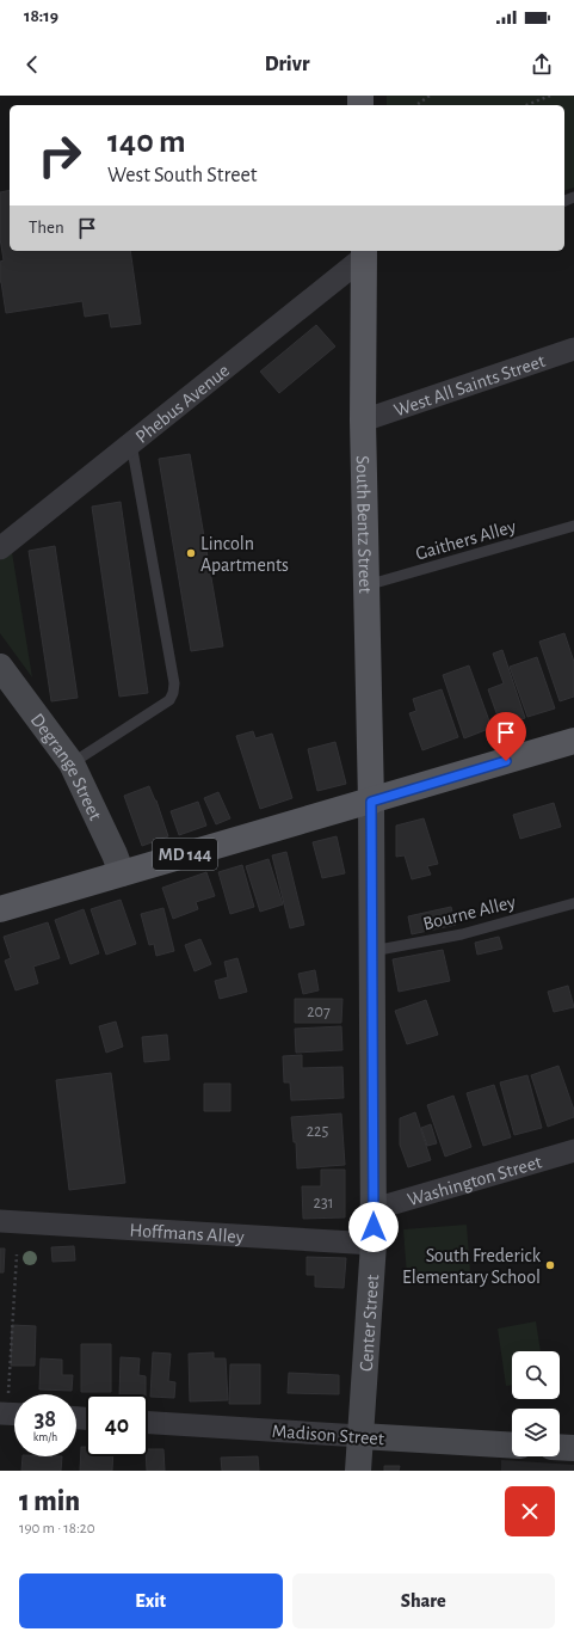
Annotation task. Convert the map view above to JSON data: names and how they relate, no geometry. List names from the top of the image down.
{
  "streets": {
    "main road": ["South Bentz Street", "MD 144"],
    "street": [
      "West All Saints Street",
      "Phebus Avenue",
      "Degrange Street",
      "Washington Street",
      "Hoffmans Alley",
      "Center Street",
      "Madison Street"
    ],
    "lane": ["Gaithers Alley", "Bourne Alley"]
  },
  "crossings": [
    ["West All Saints Street", "South Bentz Street"],
    ["Phebus Avenue", "South Bentz Street"],
    ["South Bentz Street", "Gaithers Alley"],
    ["South Bentz Street", "MD 144"],
    ["South Bentz Street", "Center Street"],
    ["Degrange Street", "MD 144"],
    ["MD 144", "Center Street"],
    ["Bourne Alley", "Center Street"],
    ["Washington Street", "Center Street"],
    ["Hoffmans Alley", "Center Street"],
    ["Center Street", "Madison Street"]
  ],
  "places": ["Lincoln Apartments", "South Frederick Elementary School"],
  "house_numbers": ["207", "225", "231"],
  "page": {
    "status": "18:19",
    "header": "Drivr",
    "turn": ["140 m", "West South Street"],
    "then": "Then",
    "speed": "38 km/h",
    "limit": "40",
    "heading": ["1 min", "190 m · 18:20"],
    "buttons": ["Exit", "Share"]
  }
}
